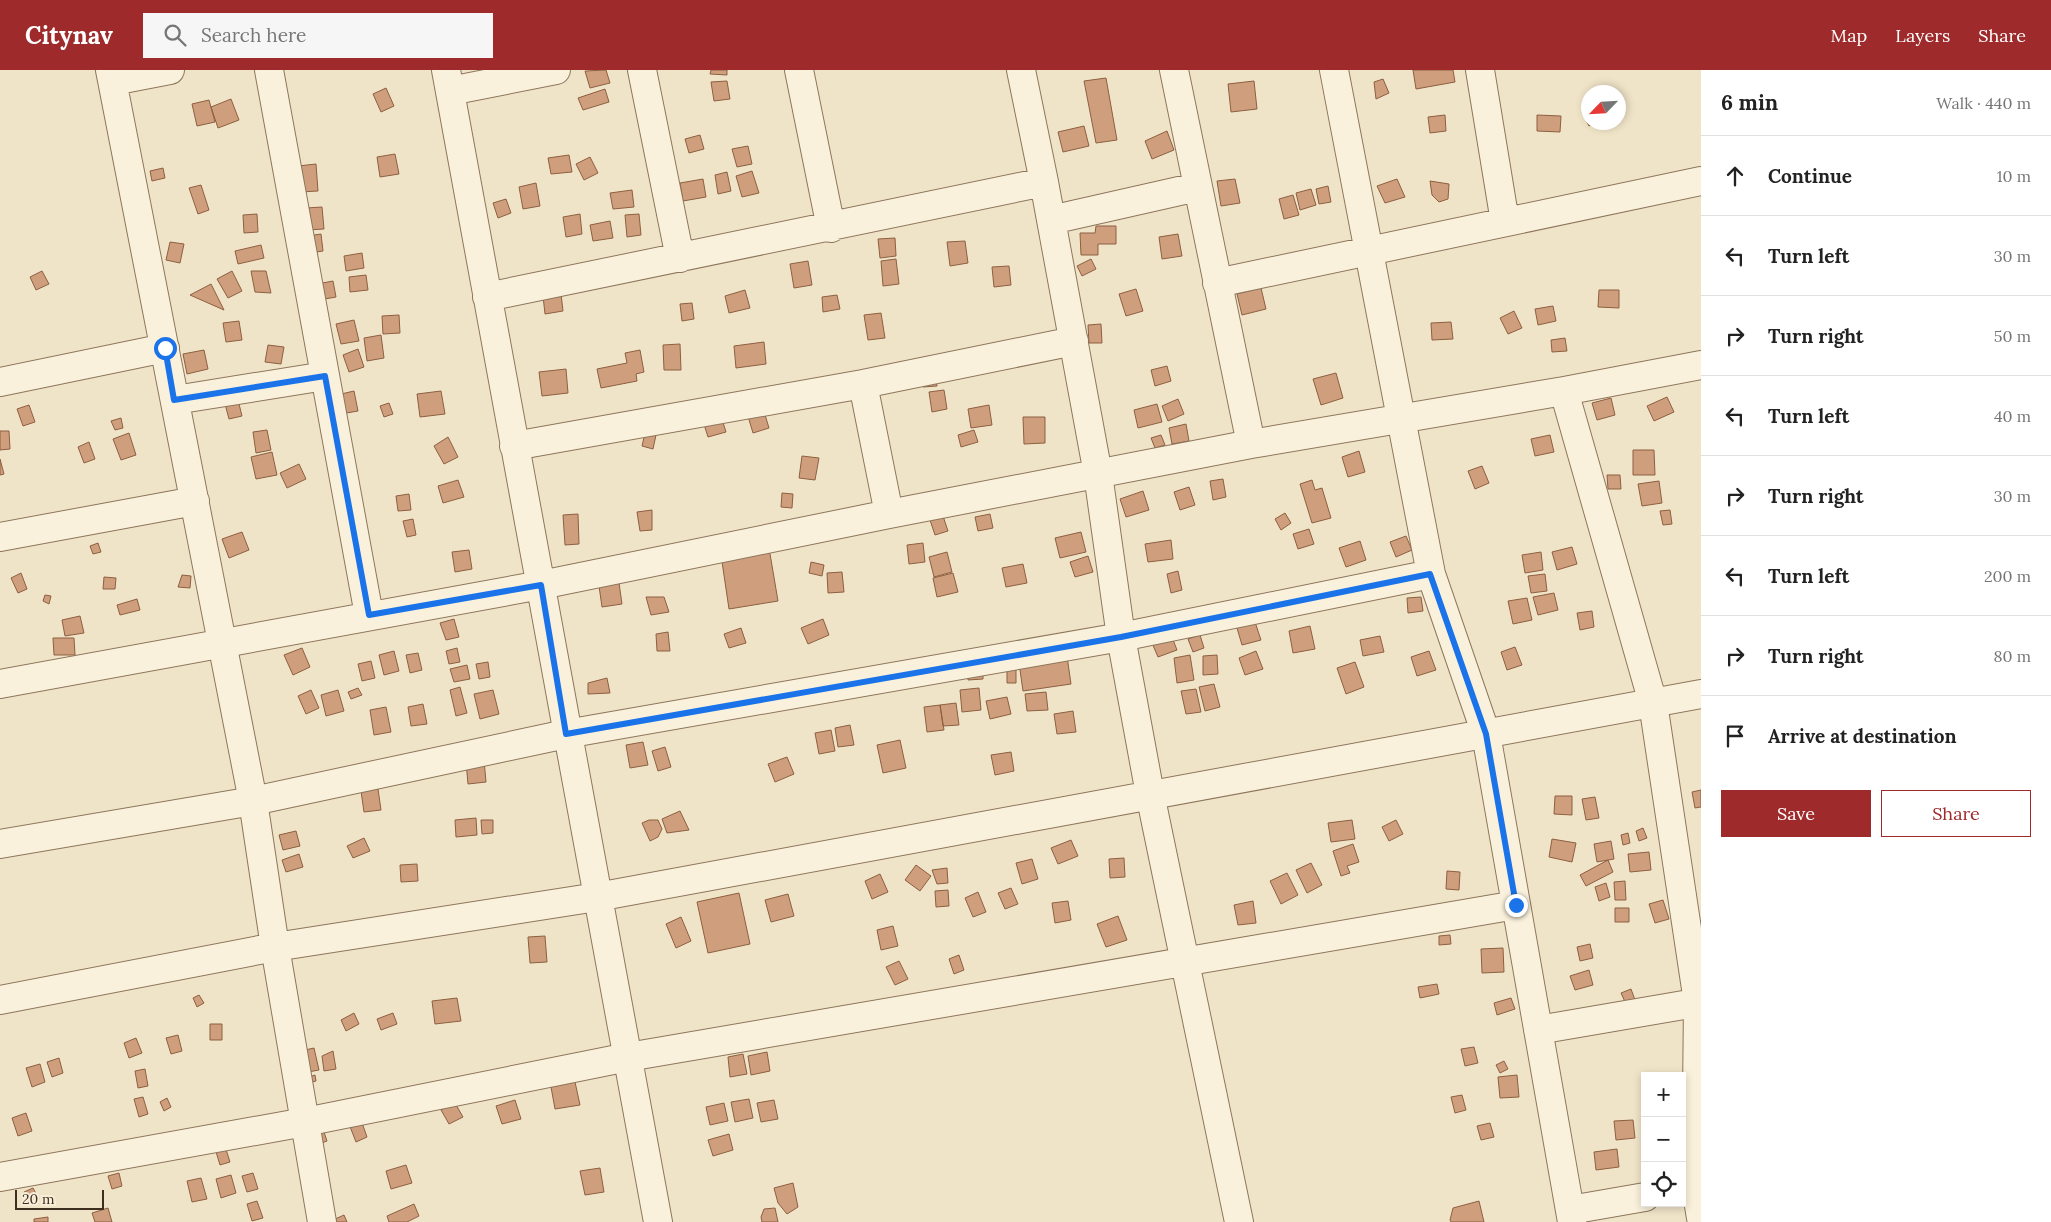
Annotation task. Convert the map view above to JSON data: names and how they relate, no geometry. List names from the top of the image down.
{
  "scale_bar": "20 m",
  "north": "bottom left",
  "page": {
    "header": "Citynav",
    "search": "Search here",
    "nav": ["Map", "Layers", "Share"],
    "heading": ["6 min", "Walk · 440 m"],
    "list": [
      ["Continue", "10 m"],
      ["Turn left", "30 m"],
      ["Turn right", "50 m"],
      ["Turn left", "40 m"],
      ["Turn right", "30 m"],
      ["Turn left", "200 m"],
      ["Turn right", "80 m"],
      "Arrive at destination"
    ],
    "buttons": ["Save", "Share"],
    "map_buttons": ["+", "−"],
    "scale": "20 m"
  }
}
